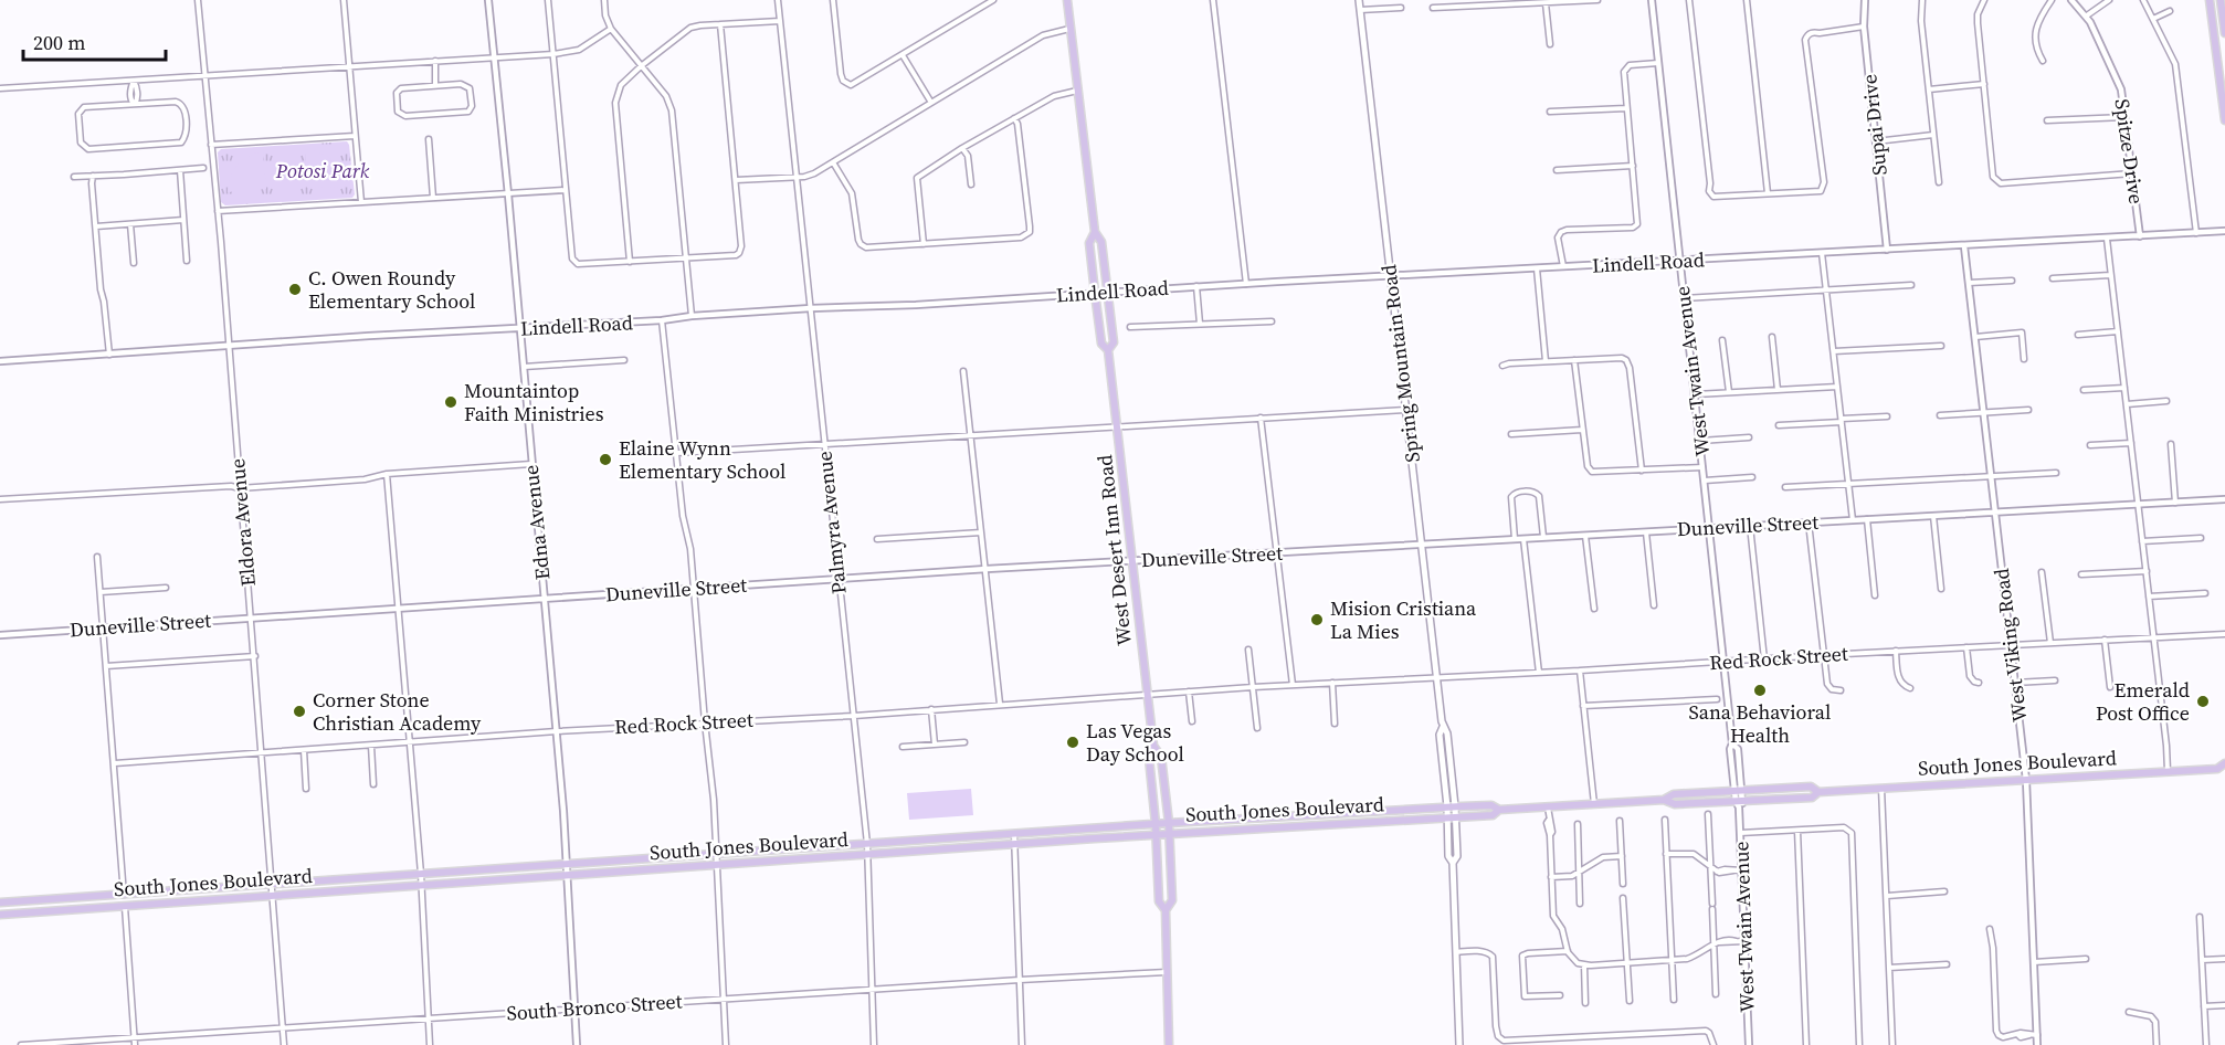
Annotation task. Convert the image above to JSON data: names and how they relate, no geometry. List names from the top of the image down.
{
  "streets": {
    "main road": ["Spring Mountain Road", "West Desert Inn Road", "South Jones Boulevard"],
    "street": [
      "Supai Drive",
      "Spitze Drive",
      "Lindell Road",
      "West Twain Avenue",
      "Eldora Avenue",
      "Edna Avenue",
      "Palmyra Avenue",
      "Duneville Street",
      "West Viking Road",
      "Red Rock Street",
      "South Bronco Street"
    ]
  },
  "crossings": [
    ["Supai Drive", "Lindell Road"],
    ["Spitze Drive", "Lindell Road"],
    ["Lindell Road", "Spring Mountain Road"],
    ["Lindell Road", "West Twain Avenue"],
    ["Lindell Road", "Eldora Avenue"],
    ["Lindell Road", "Edna Avenue"],
    ["Lindell Road", "Palmyra Avenue"],
    ["Lindell Road", "West Desert Inn Road"],
    ["Lindell Road", "West Viking Road"],
    ["Spring Mountain Road", "Duneville Street"],
    ["Spring Mountain Road", "Red Rock Street"],
    ["Spring Mountain Road", "South Jones Boulevard"],
    ["West Twain Avenue", "Duneville Street"],
    ["West Twain Avenue", "Red Rock Street"],
    ["West Twain Avenue", "South Jones Boulevard"],
    ["Eldora Avenue", "Duneville Street"],
    ["Eldora Avenue", "Red Rock Street"],
    ["Eldora Avenue", "South Jones Boulevard"],
    ["Eldora Avenue", "South Bronco Street"],
    ["Edna Avenue", "Duneville Street"],
    ["Edna Avenue", "Red Rock Street"],
    ["Edna Avenue", "South Jones Boulevard"],
    ["Edna Avenue", "South Bronco Street"],
    ["Palmyra Avenue", "Duneville Street"],
    ["Palmyra Avenue", "Red Rock Street"],
    ["Palmyra Avenue", "South Jones Boulevard"],
    ["Palmyra Avenue", "South Bronco Street"],
    ["Duneville Street", "West Desert Inn Road"],
    ["Duneville Street", "West Viking Road"],
    ["West Desert Inn Road", "Red Rock Street"],
    ["West Desert Inn Road", "South Jones Boulevard"],
    ["West Desert Inn Road", "South Bronco Street"],
    ["West Viking Road", "Red Rock Street"],
    ["West Viking Road", "South Jones Boulevard"]
  ],
  "parks": ["Potosi Park"],
  "places": [
    "C. Owen Roundy Elementary School",
    "Mountaintop Faith Ministries",
    "Elaine Wynn Elementary School",
    "Mision Cristiana La Mies",
    "Sana Behavioral Health",
    "Emerald Post Office",
    "Corner Stone Christian Academy",
    "Las Vegas Day School"
  ],
  "scale_bar": "200 m"
}
